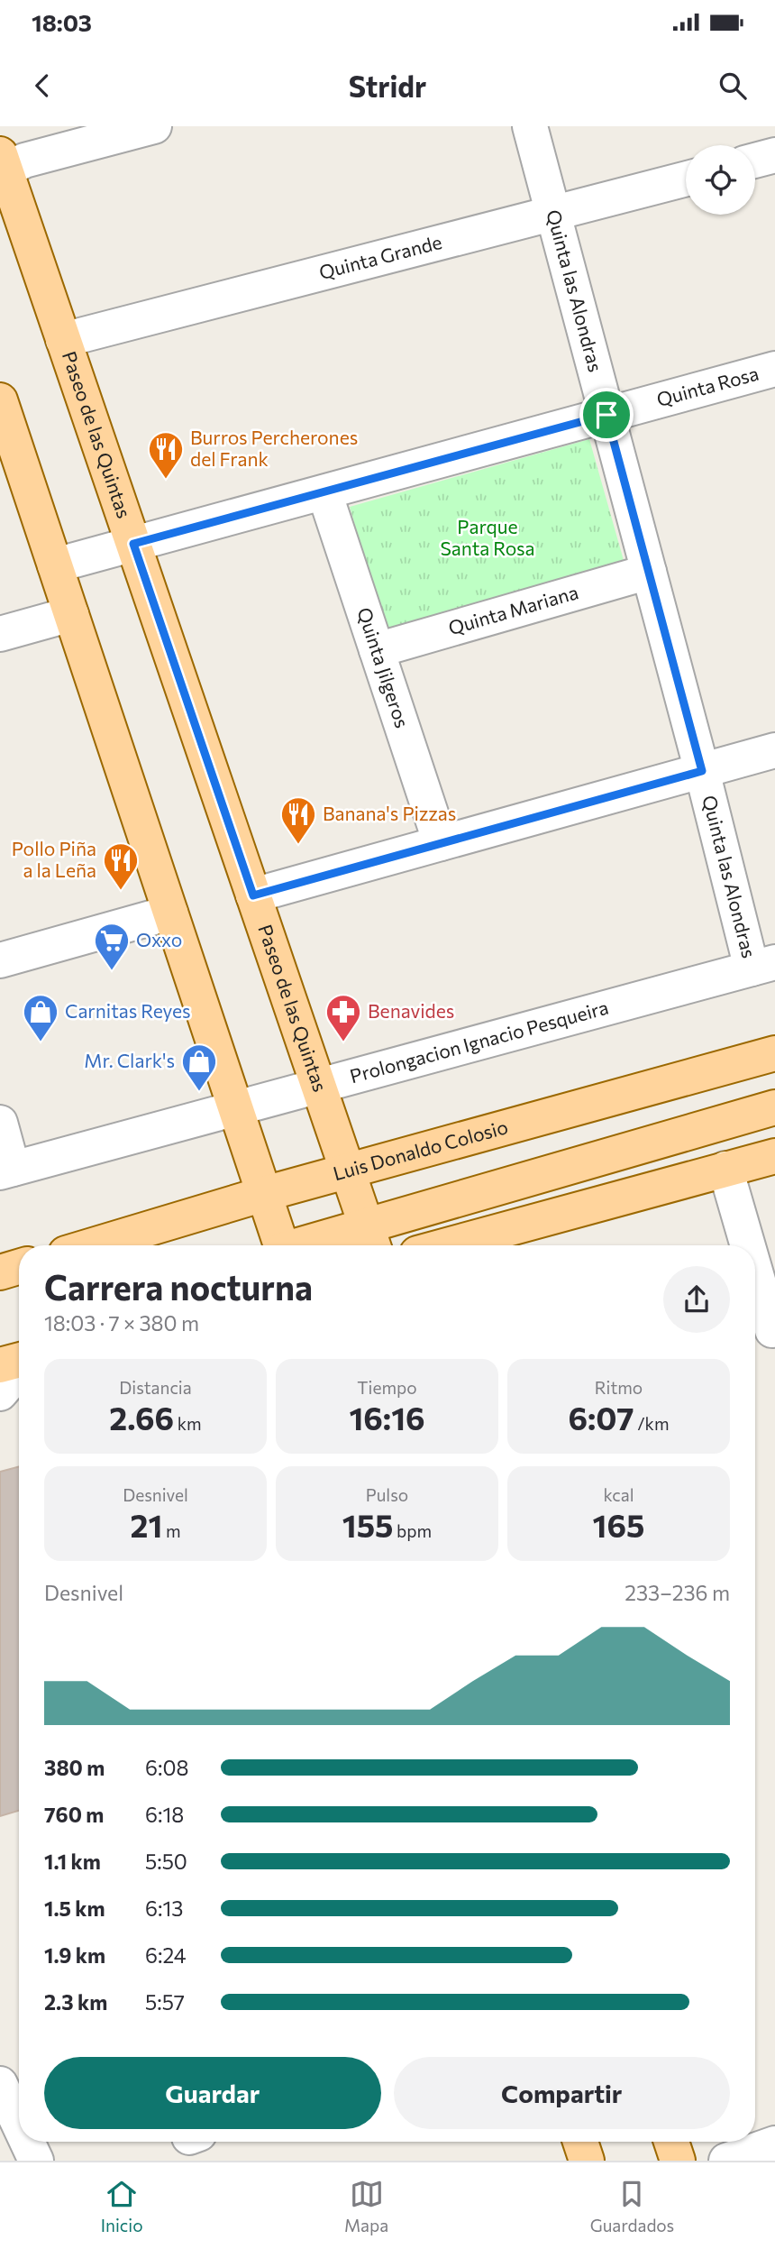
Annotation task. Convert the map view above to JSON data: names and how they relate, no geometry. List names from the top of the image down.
{
  "streets": {
    "main road": ["Paseo de las Quintas", "Luis Donaldo Colosio"],
    "street": [
      "Quinta Grande",
      "Quinta las Alondras",
      "Quinta Rosa",
      "Quinta Mariana",
      "Quinta Jilgeros",
      "Prolongacion Ignacio Pesqueira"
    ]
  },
  "crossings": [
    ["Quinta Grande", "Quinta las Alondras"],
    ["Quinta Grande", "Paseo de las Quintas"],
    ["Quinta las Alondras", "Quinta Rosa"],
    ["Quinta las Alondras", "Quinta Mariana"],
    ["Quinta las Alondras", "Prolongacion Ignacio Pesqueira"],
    ["Quinta Rosa", "Paseo de las Quintas"],
    ["Quinta Rosa", "Quinta Jilgeros"],
    ["Paseo de las Quintas", "Prolongacion Ignacio Pesqueira"],
    ["Paseo de las Quintas", "Luis Donaldo Colosio"],
    ["Quinta Mariana", "Quinta Jilgeros"]
  ],
  "parks": ["Parque Santa Rosa"],
  "places": {
    "restaurant": ["Burros Percherones del Frank", "Banana's Pizzas", "Pollo Piña a la Leña"],
    "supermarket": ["Oxxo"],
    "shop": ["Carnitas Reyes", "Mr. Clark's"],
    "pharmacy": ["Benavides"]
  },
  "page": {
    "status": "18:03",
    "header": "Stridr",
    "heading": ["Carrera nocturna", "18:03 · 7 × 380 m"],
    "stats": [
      ["Distancia", "2.66 km"],
      ["Tiempo", "16:16"],
      ["Ritmo", "6:07 /km"],
      ["Desnivel", "21 m"],
      ["Pulso", "155 bpm"],
      ["kcal", "165"]
    ],
    "chart": ["Desnivel", "233–236 m"],
    "list": [
      {
        "name": "380 m",
        "note": "6:08"
      },
      {
        "name": "760 m",
        "note": "6:18"
      },
      {
        "name": "1.1 km",
        "note": "5:50"
      },
      {
        "name": "1.5 km",
        "note": "6:13"
      },
      {
        "name": "1.9 km",
        "note": "6:24"
      },
      {
        "name": "2.3 km",
        "note": "5:57"
      }
    ],
    "buttons": ["Guardar", "Compartir"],
    "tabs": ["Inicio", "Mapa", "Guardados"]
  }
}
